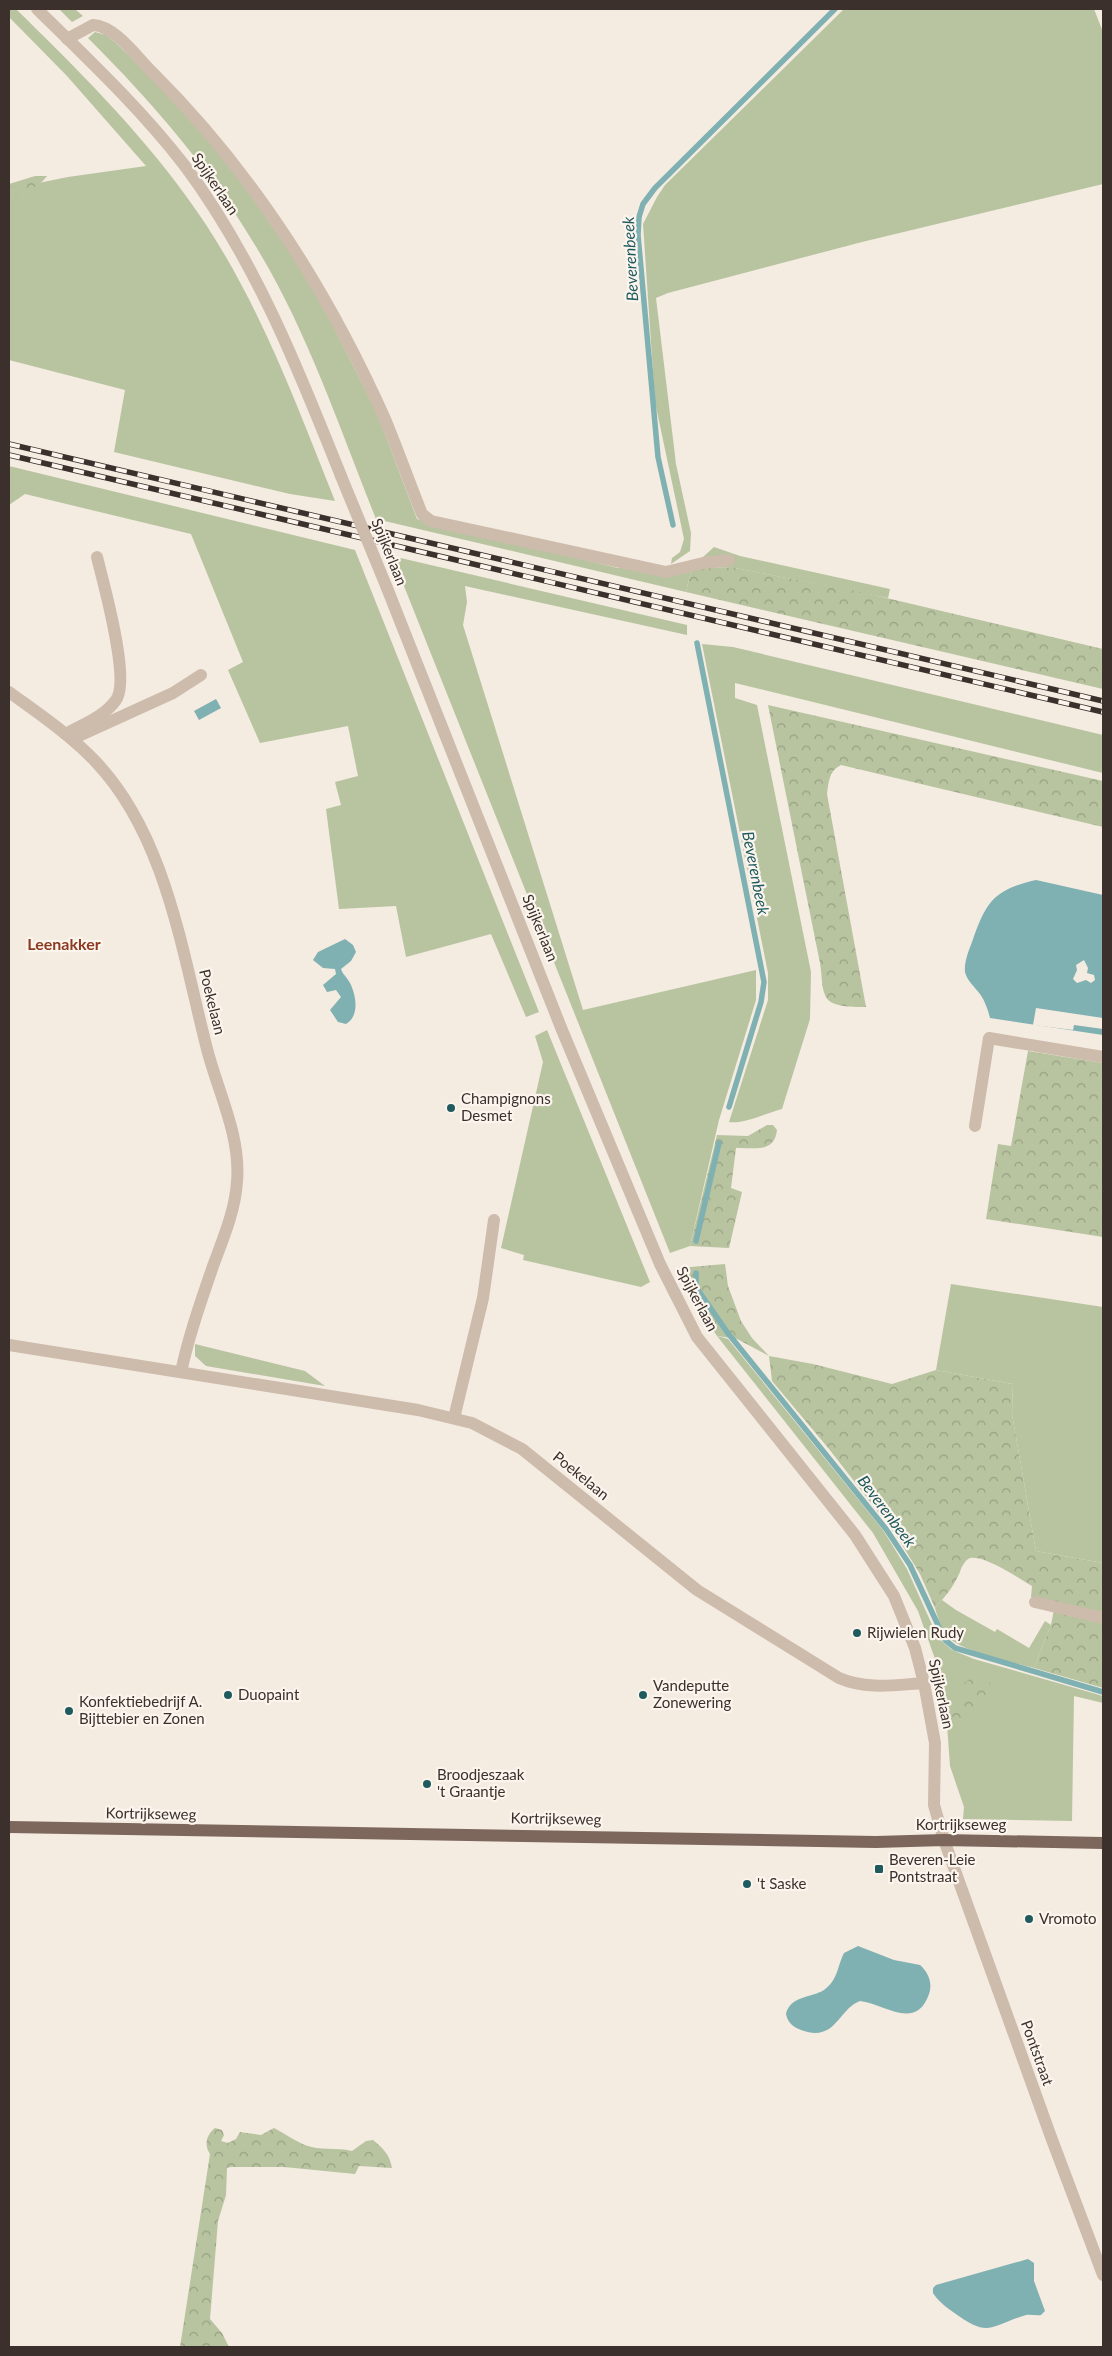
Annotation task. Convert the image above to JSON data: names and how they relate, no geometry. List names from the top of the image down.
{
  "streets": {
    "main road": ["Kortrijkseweg"],
    "street": ["Spijkerlaan", "Poekelaan", "Pontstraat"]
  },
  "crossings": [
    ["Spijkerlaan", "Poekelaan"],
    ["Spijkerlaan", "Kortrijkseweg"],
    ["Spijkerlaan", "Pontstraat"],
    ["Kortrijkseweg", "Pontstraat"]
  ],
  "districts": ["Leenakker"],
  "water": ["Beverenbeek"],
  "places": {
    "other": [
      "Champignons Desmet",
      "Rijwielen Rudy",
      "Duopaint",
      "Vandeputte Zonewering",
      "Konfektiebedrijf A. Bijttebier en Zonen",
      "Broodjeszaak 't Graantje",
      "'t Saske",
      "Vromoto"
    ],
    "transit": ["Beveren-Leie Pontstraat"]
  }
}
